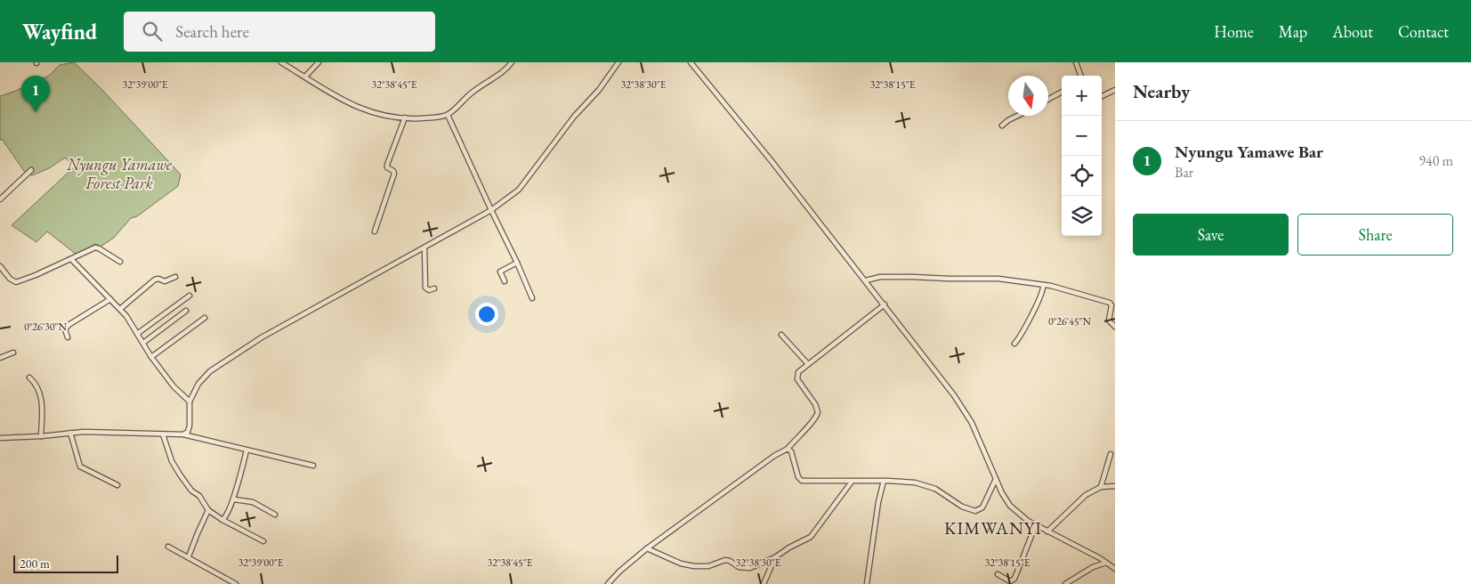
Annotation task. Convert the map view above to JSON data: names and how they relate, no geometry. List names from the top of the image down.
{
  "districts": ["KIMWANYI"],
  "parks": ["Nyungu Yamawe Forest Park"],
  "scale_bar": "200 m",
  "north": "bottom",
  "page": {
    "header": "Wayfind",
    "search": "Search here",
    "nav": [
      "Home",
      "Map",
      "About",
      "Contact"
    ],
    "heading": "Nearby",
    "map_buttons": ["+", "−"],
    "pins": "1",
    "list": [
      {
        "mark": "1",
        "name": "Nyungu Yamawe Bar",
        "note": "Bar",
        "value": "940 m"
      }
    ],
    "buttons": ["Save", "Share"],
    "scale": "200 m"
  },
  "coordinates": [
    "32°39'00\"E",
    "32°38'45\"E",
    "32°38'30\"E",
    "32°38'15\"E",
    "0°26'45\"N",
    "0°26'30\"N"
  ]
}
